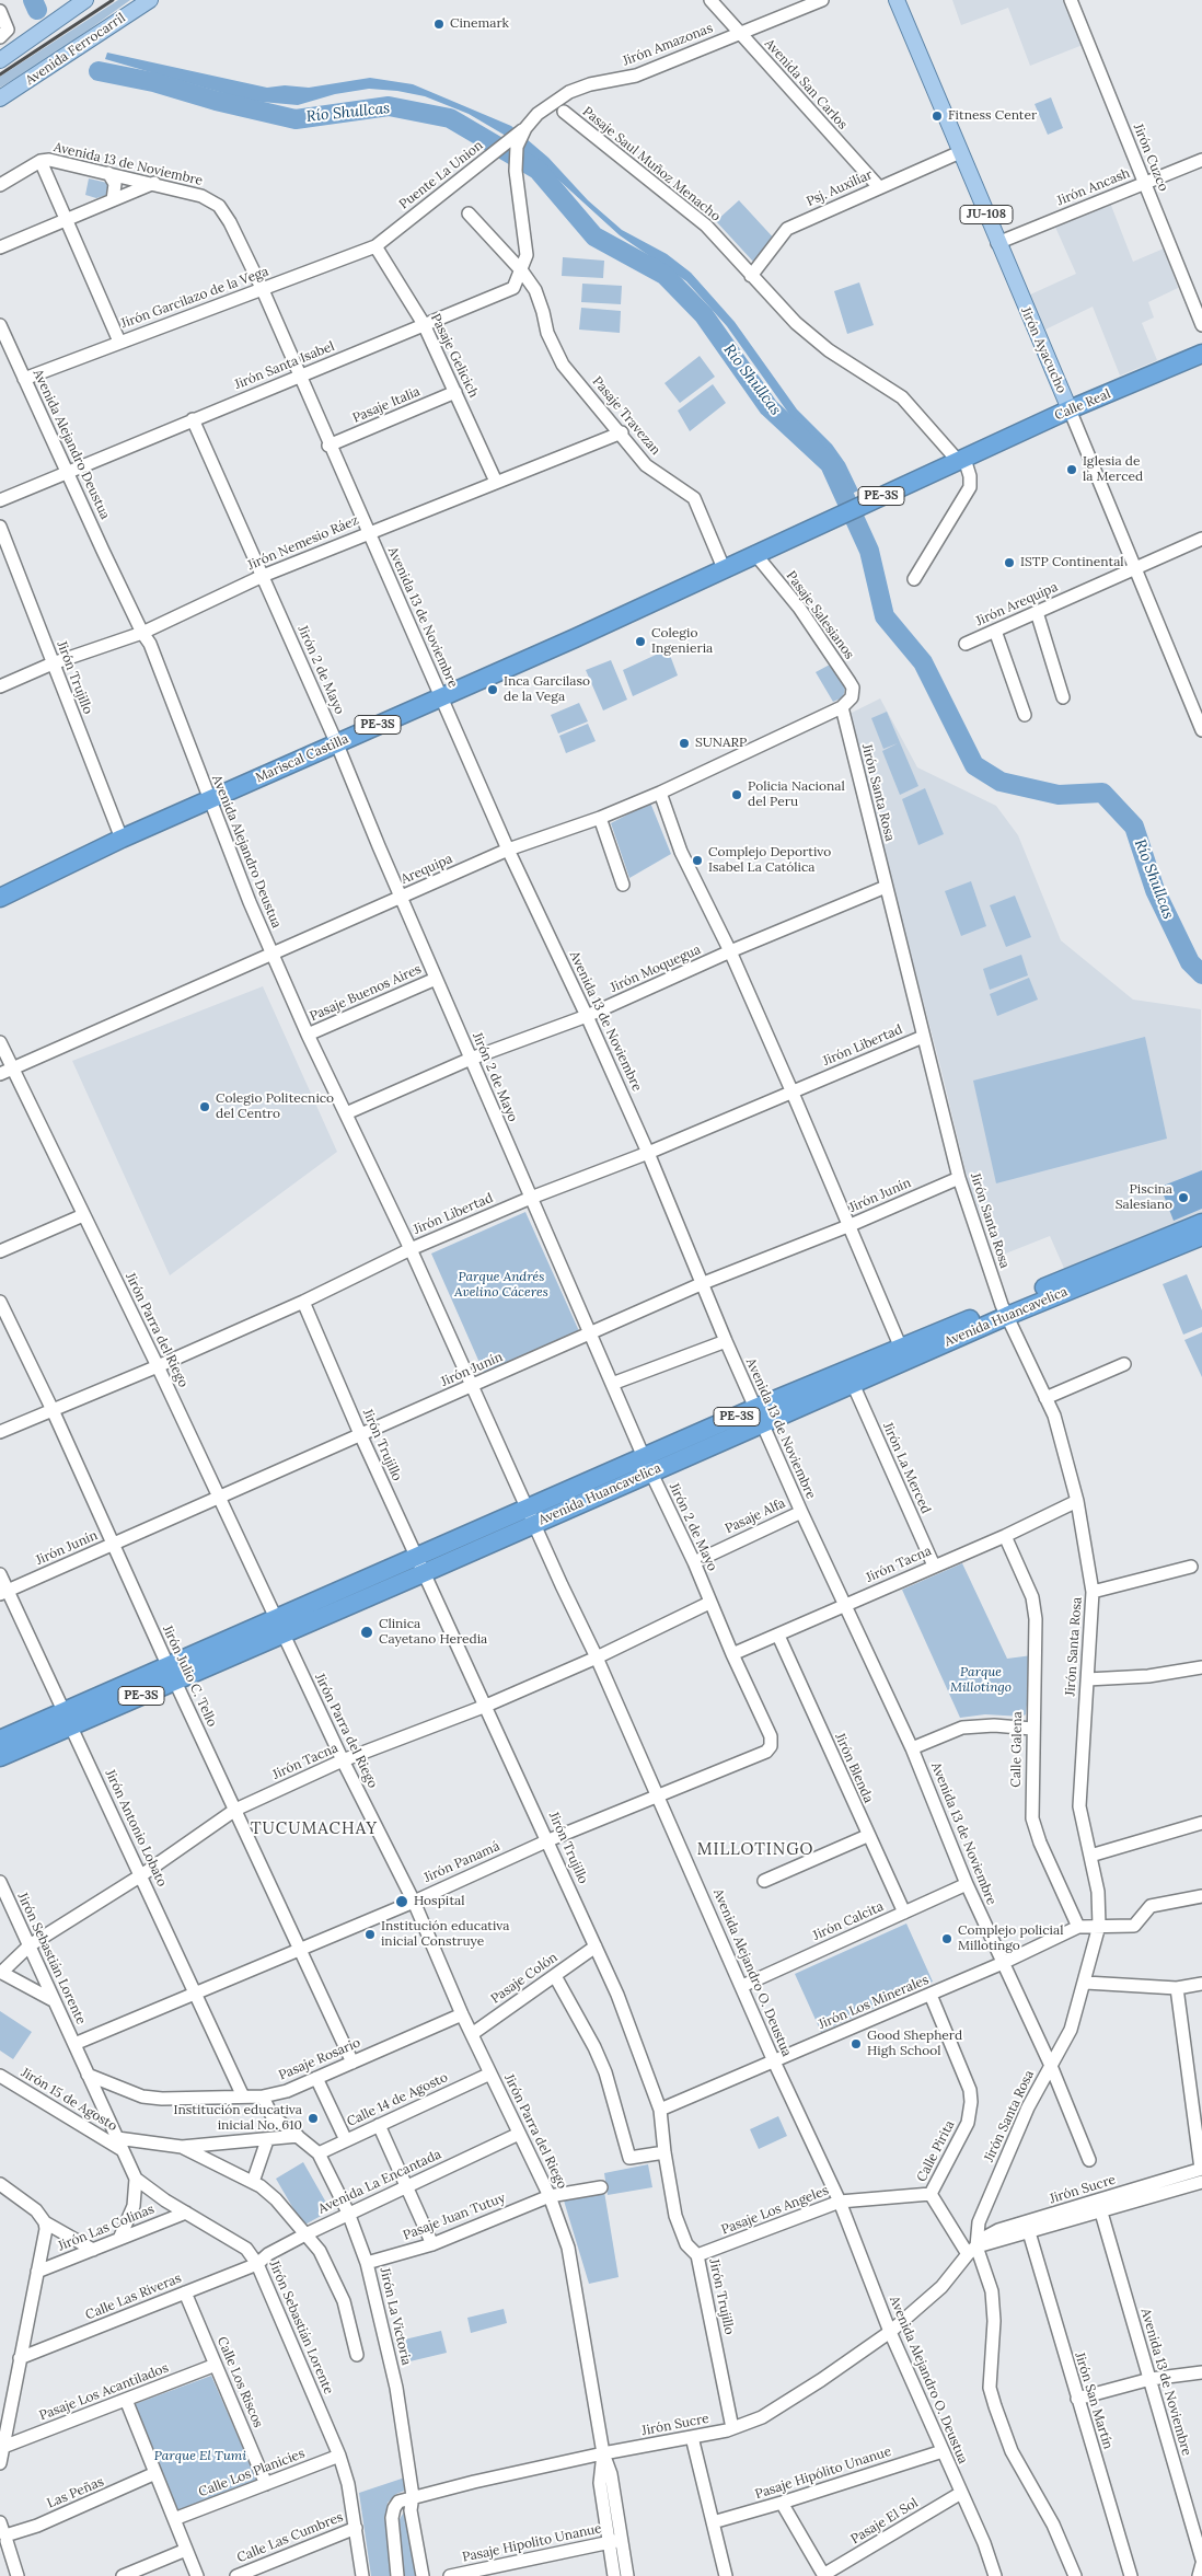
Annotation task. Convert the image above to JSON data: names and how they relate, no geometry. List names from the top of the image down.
{
  "streets": {
    "highway": [
      "Calle Real",
      "PE-3S",
      "Mariscal Castilla",
      "Avenida Huancavelica"
    ],
    "main road": ["Avenida Ferrocarril", "JU-108", "Jirón Ayacucho"],
    "street": [
      "Jirón Amazonas",
      "Avenida San Carlos",
      "Jirón Cuzco",
      "Avenida 13 de Noviembre",
      "Pasaje Saul Muñoz Menacho",
      "Puente La Union",
      "Jirón Ancash",
      "Psj. Auxiliar",
      "Jirón Garcilazo de la Vega",
      "Pasaje Gelicich",
      "Jirón Santa Isabel",
      "Pasaje Italia",
      "Pasaje Travezan",
      "Avenida Alejandro Deustua",
      "Jirón Nemesio Ráez",
      "Jirón Arequipa",
      "Pasaje Salesianos",
      "Jirón 2 de Mayo",
      "Jirón Trujillo",
      "Jirón Santa Rosa",
      "Arequipa",
      "Jirón Moquegua",
      "Pasaje Buenos Aires",
      "Jirón Libertad",
      "Jirón Junín",
      "Jirón Parra del Riego",
      "Jirón La Merced",
      "Pasaje Alfa",
      "Jirón Tacna",
      "Jirón Julio C. Tello",
      "Calle Galena",
      "Jirón Blenda",
      "Jirón Antonio Lobato",
      "Jirón Panamá",
      "Jirón Calcita",
      "Jirón Sebastián Lorente",
      "Avenida Alejandro O. Deustua",
      "Pasaje Colón",
      "Jirón Los Minerales",
      "Pasaje Rosario",
      "Jirón 15 de Agosto",
      "Calle 14 de Agosto",
      "Calle Pirita",
      "Avenida La Encantada",
      "Jirón Sucre",
      "Pasaje Los Angeles",
      "Pasaje Juan Tutuy",
      "Jirón Las Colinas",
      "Calle Las Riveras",
      "Jirón La Victoria",
      "Calle Los Riscos",
      "Pasaje Los Acantilados",
      "Jirón San Martín",
      "Calle Los Planicies",
      "Pasaje Hipólito Unanue",
      "Las Peñas",
      "Pasaje El Sol",
      "Calle Las Cumbres",
      "Pasaje Hipolito Unanue"
    ]
  },
  "crossings": [
    ["Jirón Amazonas", "Avenida San Carlos"],
    ["Jirón Amazonas", "Puente La Union"],
    ["Jirón Amazonas", "Jirón Santa Isabel"],
    ["Jirón Amazonas", "Pasaje Travezan"],
    ["Avenida San Carlos", "Psj. Auxiliar"],
    ["Jirón Cuzco", "Jirón Ancash"],
    ["Avenida 13 de Noviembre", "Jirón Garcilazo de la Vega"],
    ["Avenida 13 de Noviembre", "Jirón Santa Isabel"],
    ["Avenida 13 de Noviembre", "Pasaje Italia"],
    ["Avenida 13 de Noviembre", "Jirón Nemesio Ráez"],
    ["Avenida 13 de Noviembre", "Mariscal Castilla"],
    ["Avenida 13 de Noviembre", "Jirón Santa Rosa"],
    ["Avenida 13 de Noviembre", "Arequipa"],
    ["Avenida 13 de Noviembre", "Jirón Moquegua"],
    ["Avenida 13 de Noviembre", "Jirón Libertad"],
    ["Avenida 13 de Noviembre", "Jirón Junín"],
    ["Avenida 13 de Noviembre", "Avenida Huancavelica"],
    ["Avenida 13 de Noviembre", "Pasaje Alfa"],
    ["Avenida 13 de Noviembre", "Jirón Tacna"],
    ["Avenida 13 de Noviembre", "Jirón Calcita"],
    ["Avenida 13 de Noviembre", "Jirón Los Minerales"],
    ["Avenida 13 de Noviembre", "Jirón Sucre"],
    ["Pasaje Saul Muñoz Menacho", "Psj. Auxiliar"],
    ["Pasaje Saul Muñoz Menacho", "Calle Real"],
    ["Puente La Union", "Jirón Garcilazo de la Vega"],
    ["Puente La Union", "Pasaje Gelicich"],
    ["Jirón Ancash", "Jirón Ayacucho"],
    ["Psj. Auxiliar", "Jirón Ayacucho"],
    ["Jirón Garcilazo de la Vega", "Pasaje Gelicich"],
    ["Jirón Garcilazo de la Vega", "Avenida Alejandro Deustua"],
    ["Jirón Ayacucho", "Calle Real"],
    ["Jirón Ayacucho", "Jirón Arequipa"],
    ["Pasaje Gelicich", "Jirón Santa Isabel"],
    ["Pasaje Gelicich", "Pasaje Italia"],
    ["Pasaje Gelicich", "Jirón Nemesio Ráez"],
    ["Jirón Santa Isabel", "Pasaje Travezan"],
    ["Jirón Santa Isabel", "Avenida Alejandro Deustua"],
    ["Jirón Santa Isabel", "Jirón 2 de Mayo"],
    ["Calle Real", "Pasaje Salesianos"],
    ["Calle Real", "Mariscal Castilla"],
    ["Pasaje Travezan", "Jirón Nemesio Ráez"],
    ["Pasaje Travezan", "Mariscal Castilla"],
    ["Avenida Alejandro Deustua", "Jirón Nemesio Ráez"],
    ["Avenida Alejandro Deustua", "Mariscal Castilla"],
    ["Avenida Alejandro Deustua", "Arequipa"],
    ["Avenida Alejandro Deustua", "Jirón Moquegua"],
    ["Avenida Alejandro Deustua", "Pasaje Buenos Aires"],
    ["Avenida Alejandro Deustua", "Jirón Libertad"],
    ["Avenida Alejandro Deustua", "Jirón Junín"],
    ["Avenida Alejandro Deustua", "Avenida Alejandro O. Deustua"],
    ["Jirón Nemesio Ráez", "Jirón 2 de Mayo"],
    ["Jirón Nemesio Ráez", "Jirón Trujillo"],
    ["Pasaje Salesianos", "Mariscal Castilla"],
    ["Pasaje Salesianos", "Arequipa"],
    ["Jirón 2 de Mayo", "Mariscal Castilla"],
    ["Jirón 2 de Mayo", "Arequipa"],
    ["Jirón 2 de Mayo", "Jirón Moquegua"],
    ["Jirón 2 de Mayo", "Pasaje Buenos Aires"],
    ["Jirón 2 de Mayo", "Jirón Libertad"],
    ["Jirón 2 de Mayo", "Jirón Junín"],
    ["Jirón 2 de Mayo", "Avenida Huancavelica"],
    ["Jirón 2 de Mayo", "Pasaje Alfa"],
    ["Jirón 2 de Mayo", "Jirón Tacna"],
    ["Jirón 2 de Mayo", "Jirón Panamá"],
    ["Jirón Trujillo", "Mariscal Castilla"],
    ["Jirón Trujillo", "Jirón Libertad"],
    ["Jirón Trujillo", "Jirón Junín"],
    ["Jirón Trujillo", "Avenida Huancavelica"],
    ["Jirón Trujillo", "Jirón Tacna"],
    ["Jirón Trujillo", "Jirón Panamá"],
    ["Jirón Trujillo", "Pasaje Colón"],
    ["Jirón Trujillo", "Jirón Los Minerales"],
    ["Jirón Trujillo", "Jirón Sucre"],
    ["Jirón Trujillo", "Pasaje Los Angeles"],
    ["Jirón Santa Rosa", "Arequipa"],
    ["Jirón Santa Rosa", "Jirón Moquegua"],
    ["Jirón Santa Rosa", "Jirón Libertad"],
    ["Jirón Santa Rosa", "Jirón Junín"],
    ["Jirón Santa Rosa", "Avenida Huancavelica"],
    ["Jirón Santa Rosa", "Jirón Tacna"],
    ["Jirón Santa Rosa", "Jirón Los Minerales"],
    ["Jirón Santa Rosa", "Calle Pirita"],
    ["Jirón Santa Rosa", "Jirón Sucre"],
    ["Arequipa", "Jirón Parra del Riego"],
    ["Jirón Libertad", "Jirón Parra del Riego"],
    ["Jirón Libertad", "Jirón Julio C. Tello"],
    ["Jirón Junín", "Jirón Parra del Riego"],
    ["Jirón Junín", "Jirón Julio C. Tello"],
    ["Jirón Junín", "Jirón Antonio Lobato"],
    ["Jirón Junín", "Avenida Alejandro O. Deustua"],
    ["Avenida Huancavelica", "Jirón Parra del Riego"],
    ["Avenida Huancavelica", "Jirón La Merced"],
    ["Avenida Huancavelica", "Jirón Julio C. Tello"],
    ["Avenida Huancavelica", "Jirón Antonio Lobato"],
    ["Avenida Huancavelica", "Avenida Alejandro O. Deustua"],
    ["Jirón Parra del Riego", "Jirón Tacna"],
    ["Jirón Parra del Riego", "Jirón Panamá"],
    ["Jirón Parra del Riego", "Pasaje Colón"],
    ["Jirón Parra del Riego", "Pasaje Rosario"],
    ["Jirón Parra del Riego", "Calle 14 de Agosto"],
    ["Jirón Parra del Riego", "Avenida La Encantada"],
    ["Jirón Parra del Riego", "Jirón Sucre"],
    ["Jirón Parra del Riego", "Pasaje Juan Tutuy"],
    ["Jirón Parra del Riego", "Pasaje Hipolito Unanue"],
    ["Jirón La Merced", "Jirón Tacna"],
    ["Jirón Tacna", "Jirón Julio C. Tello"],
    ["Jirón Tacna", "Calle Galena"],
    ["Jirón Tacna", "Jirón Blenda"],
    ["Jirón Tacna", "Jirón Antonio Lobato"],
    ["Jirón Tacna", "Jirón Sebastián Lorente"],
    ["Jirón Tacna", "Avenida Alejandro O. Deustua"],
    ["Jirón Julio C. Tello", "Jirón Panamá"],
    ["Jirón Julio C. Tello", "Pasaje Rosario"],
    ["Calle Galena", "Jirón Los Minerales"],
    ["Jirón Blenda", "Jirón Calcita"],
    ["Jirón Antonio Lobato", "Jirón Panamá"],
    ["Jirón Antonio Lobato", "Pasaje Rosario"],
    ["Jirón Panamá", "Jirón Sebastián Lorente"],
    ["Jirón Panamá", "Avenida Alejandro O. Deustua"],
    ["Jirón Calcita", "Avenida Alejandro O. Deustua"],
    ["Jirón Sebastián Lorente", "Pasaje Rosario"],
    ["Jirón Sebastián Lorente", "Jirón 15 de Agosto"],
    ["Jirón Sebastián Lorente", "Avenida La Encantada"],
    ["Jirón Sebastián Lorente", "Jirón Las Colinas"],
    ["Jirón Sebastián Lorente", "Calle Las Riveras"],
    ["Jirón Sebastián Lorente", "Calle Los Planicies"],
    ["Jirón Sebastián Lorente", "Calle Las Cumbres"],
    ["Avenida Alejandro O. Deustua", "Jirón Los Minerales"],
    ["Avenida Alejandro O. Deustua", "Jirón Sucre"],
    ["Avenida Alejandro O. Deustua", "Pasaje Los Angeles"],
    ["Avenida Alejandro O. Deustua", "Pasaje Hipólito Unanue"],
    ["Avenida Alejandro O. Deustua", "Pasaje El Sol"],
    ["Jirón Los Minerales", "Calle Pirita"],
    ["Pasaje Rosario", "Jirón La Victoria"],
    ["Calle 14 de Agosto", "Jirón La Victoria"],
    ["Calle Pirita", "Jirón Sucre"],
    ["Calle Pirita", "Pasaje Los Angeles"],
    ["Avenida La Encantada", "Calle Las Riveras"],
    ["Avenida La Encantada", "Jirón La Victoria"],
    ["Jirón Sucre", "Jirón La Victoria"],
    ["Jirón Sucre", "Jirón San Martín"],
    ["Pasaje Juan Tutuy", "Jirón La Victoria"],
    ["Calle Las Riveras", "Calle Los Riscos"],
    ["Calle Los Riscos", "Pasaje Los Acantilados"],
    ["Calle Los Riscos", "Calle Los Planicies"]
  ],
  "districts": ["TUCUMACHAY", "MILLOTINGO"],
  "water": ["Río Shullcas"],
  "parks": ["Parque Andrés Avelino Cáceres", "Parque Millotingo", "Parque El Tumi"],
  "places": [
    "Cinemark",
    "Fitness Center",
    "Iglesia de la Merced",
    "ISTP Continental",
    "Colegio Ingenieria",
    "Inca Garcilaso de la Vega",
    "SUNARP",
    "Policia Nacional del Peru",
    "Complejo Deportivo Isabel La Católica",
    "Colegio Politecnico del Centro",
    "Piscina Salesiano",
    "Clinica Cayetano Heredia",
    "Hospital",
    "Institución educativa inicial Construye",
    "Complejo policial Millotingo",
    "Good Shepherd High School",
    "Institución educativa inicial No. 610"
  ]
}
